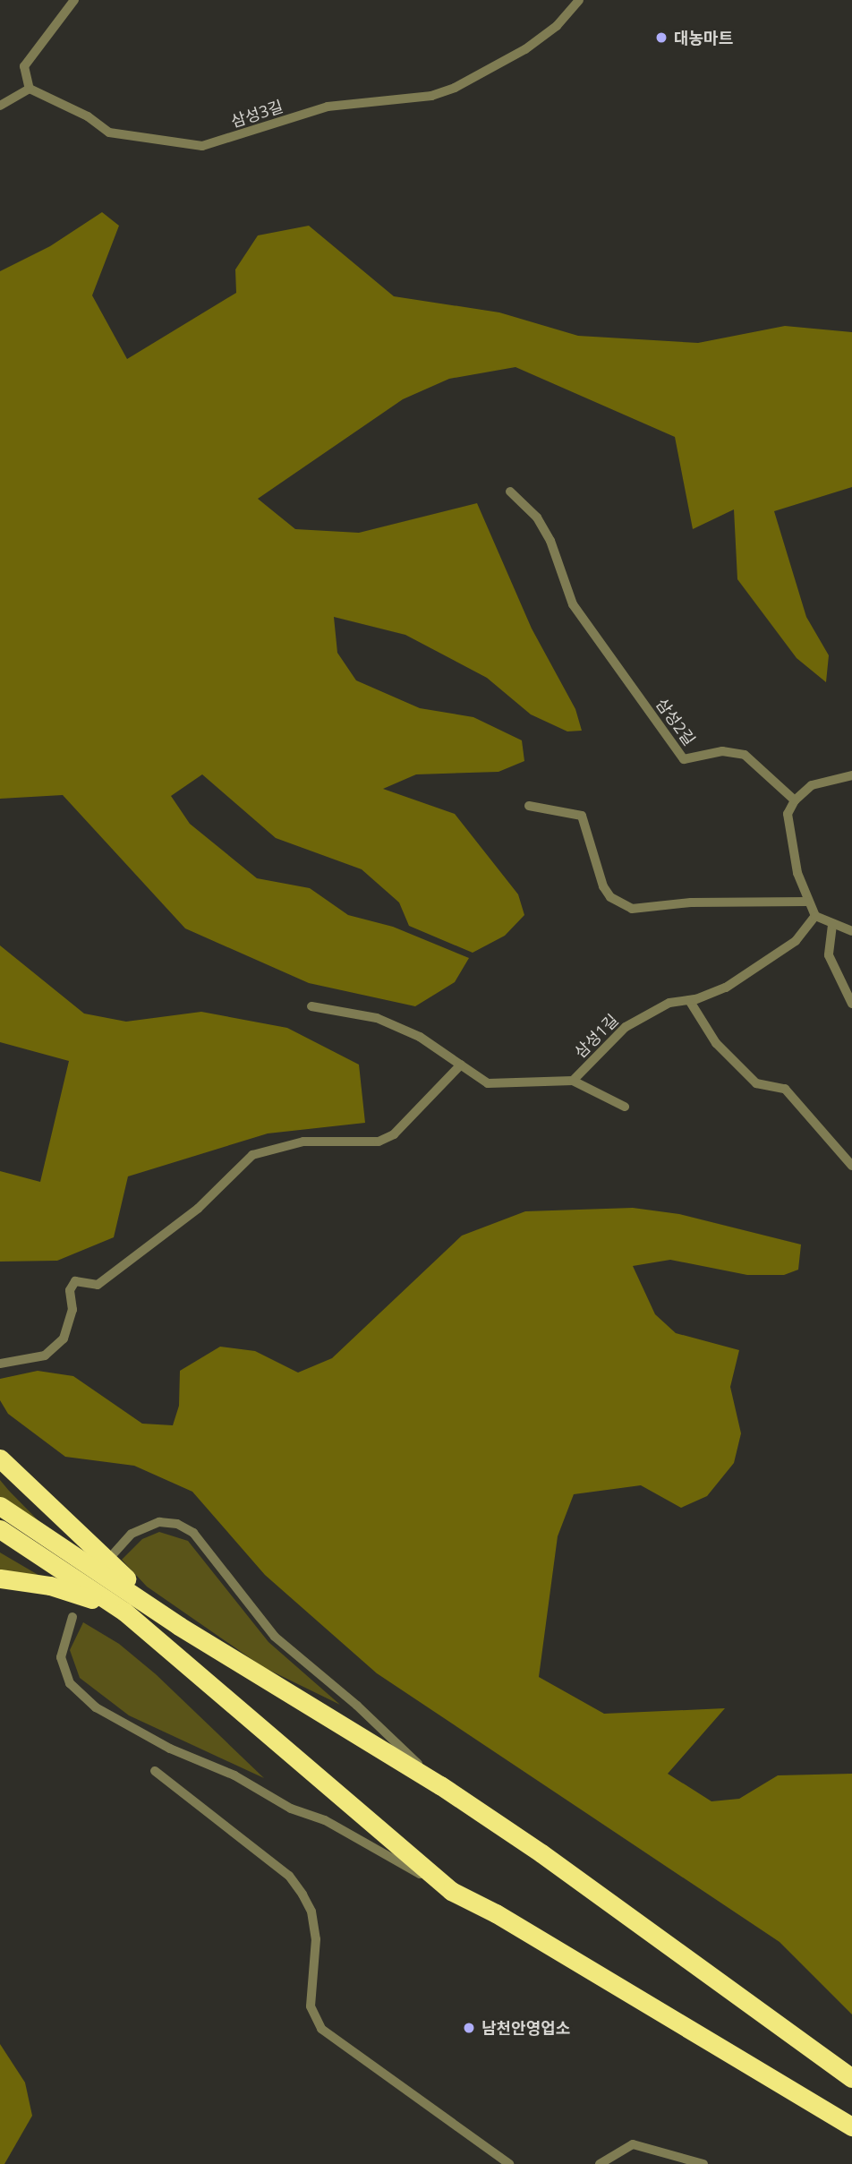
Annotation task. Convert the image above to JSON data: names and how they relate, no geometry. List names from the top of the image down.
{
  "streets": {
    "lane": ["삼성3길", "삼성2길", "삼성1길"]
  },
  "places": ["대농마트", "남천안영업소"]
}
